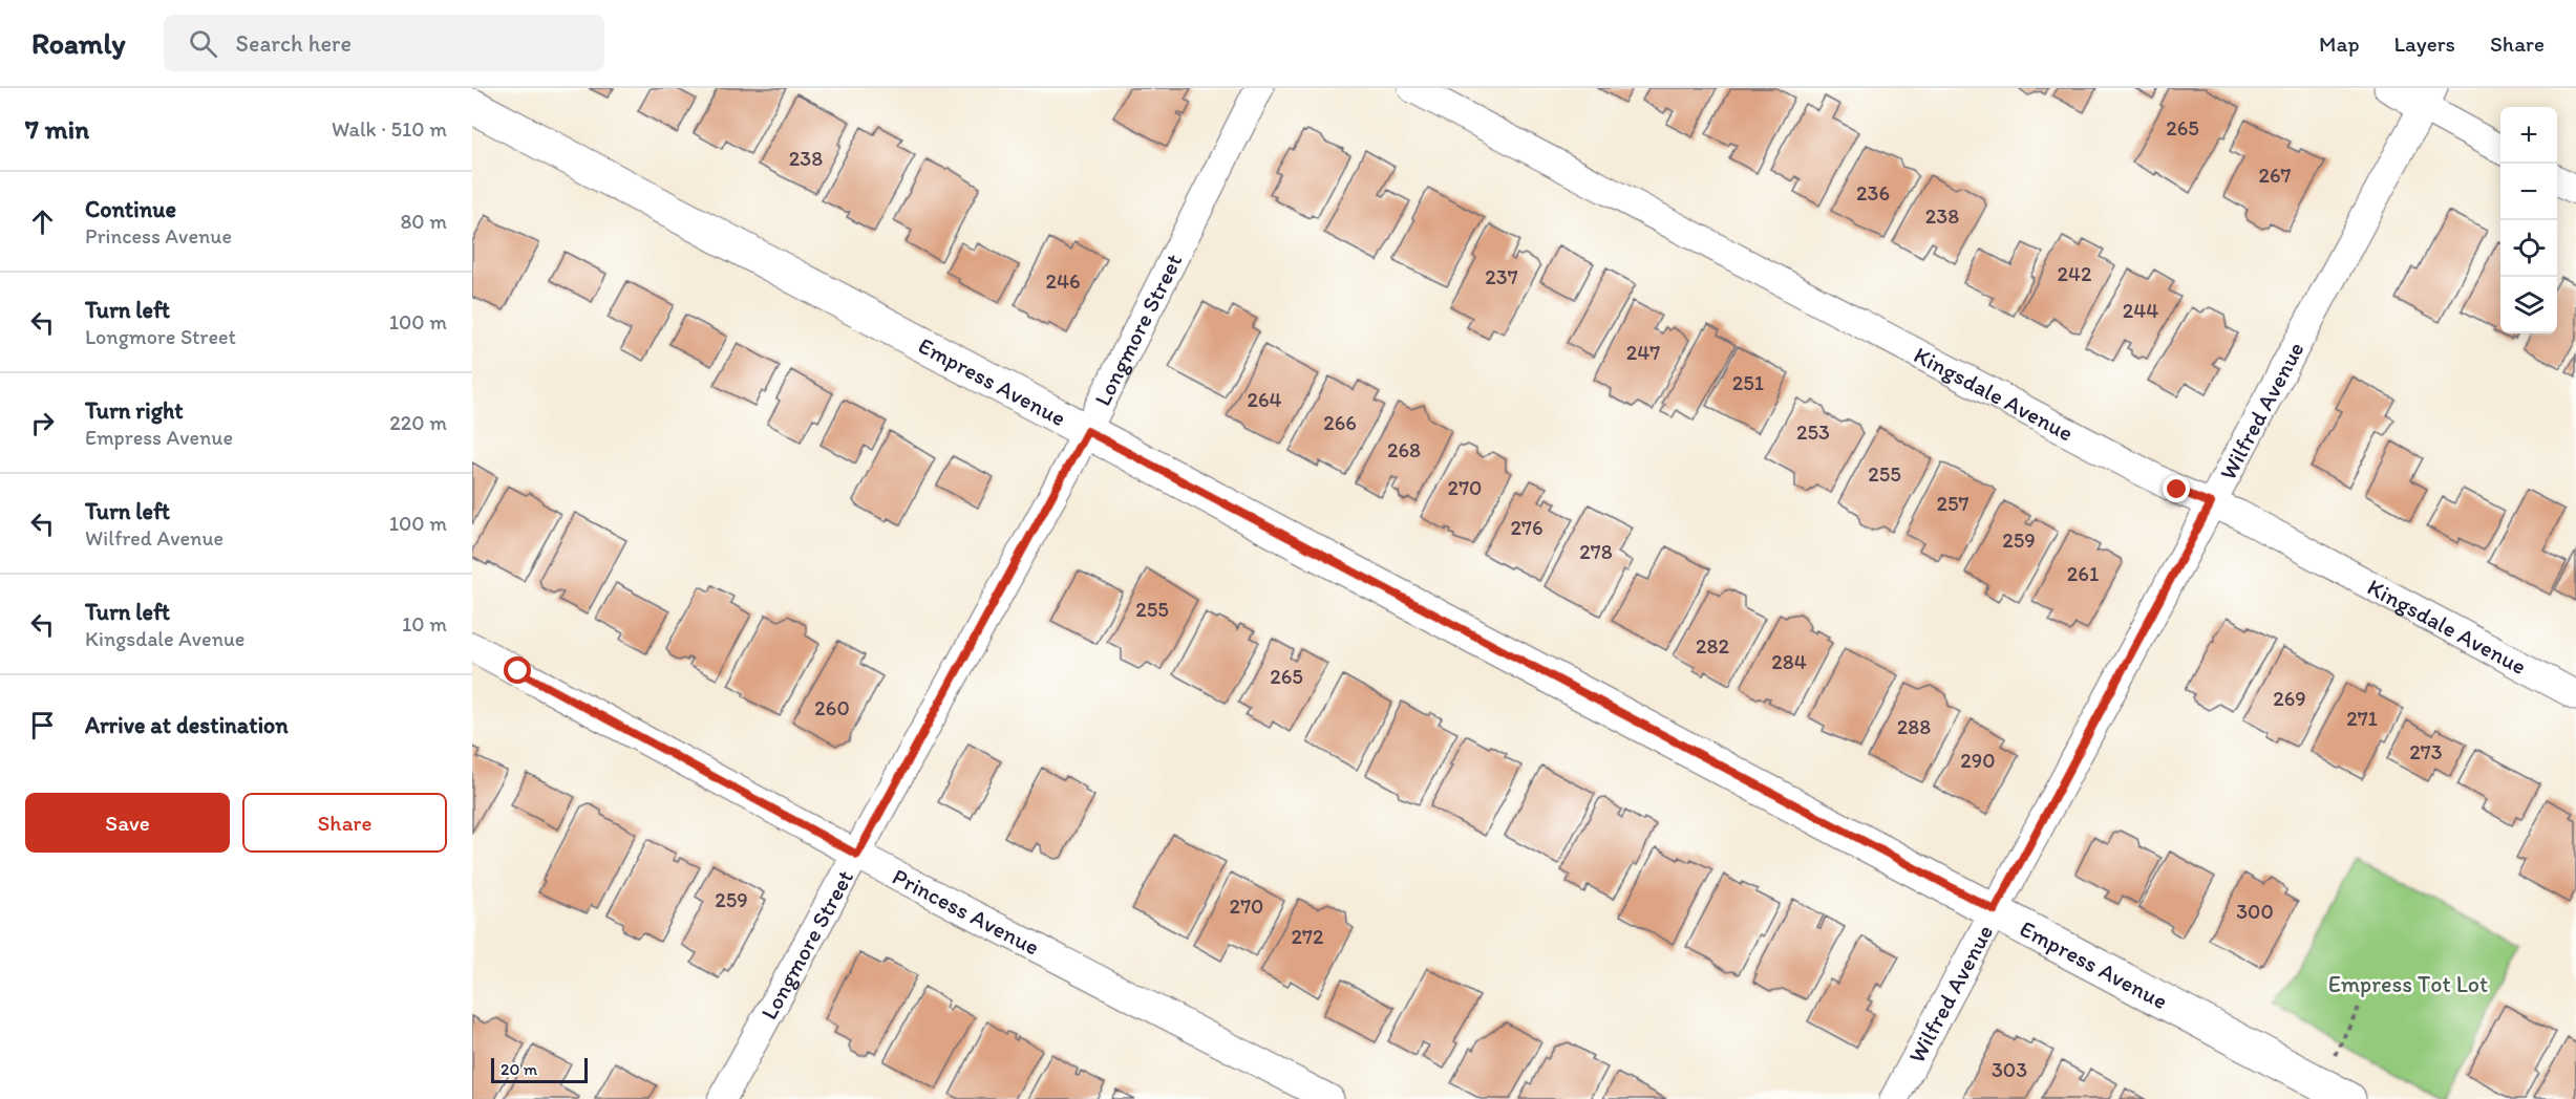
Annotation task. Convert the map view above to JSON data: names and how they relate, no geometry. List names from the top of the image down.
{
  "streets": {
    "street": [
      "Longmore Street",
      "Empress Avenue",
      "Kingsdale Avenue",
      "Wilfred Avenue",
      "Princess Avenue"
    ]
  },
  "crossings": [
    ["Longmore Street", "Empress Avenue"],
    ["Longmore Street", "Princess Avenue"],
    ["Empress Avenue", "Wilfred Avenue"],
    ["Kingsdale Avenue", "Wilfred Avenue"]
  ],
  "parks": ["Empress Tot Lot"],
  "house_numbers": [
    "265",
    "238",
    "267",
    "236",
    "238",
    "242",
    "237",
    "246",
    "244",
    "247",
    "251",
    "264",
    "266",
    "253",
    "268",
    "255",
    "270",
    "257",
    "276",
    "259",
    "278",
    "261",
    "255",
    "282",
    "284",
    "265",
    "269",
    "260",
    "271",
    "288",
    "273",
    "290",
    "259",
    "270",
    "300",
    "272",
    "303"
  ],
  "scale_bar": "20 m",
  "page": {
    "header": "Roamly",
    "search": "Search here",
    "nav": ["Map", "Layers", "Share"],
    "heading": ["7 min", "Walk · 510 m"],
    "map_buttons": ["+", "−"],
    "list": [
      ["Continue", "Princess Avenue", "80 m"],
      ["Turn left", "Longmore Street", "100 m"],
      ["Turn right", "Empress Avenue", "220 m"],
      ["Turn left", "Wilfred Avenue", "100 m"],
      ["Turn left", "Kingsdale Avenue", "10 m"],
      "Arrive at destination"
    ],
    "buttons": ["Save", "Share"],
    "scale": "20 m"
  }
}
